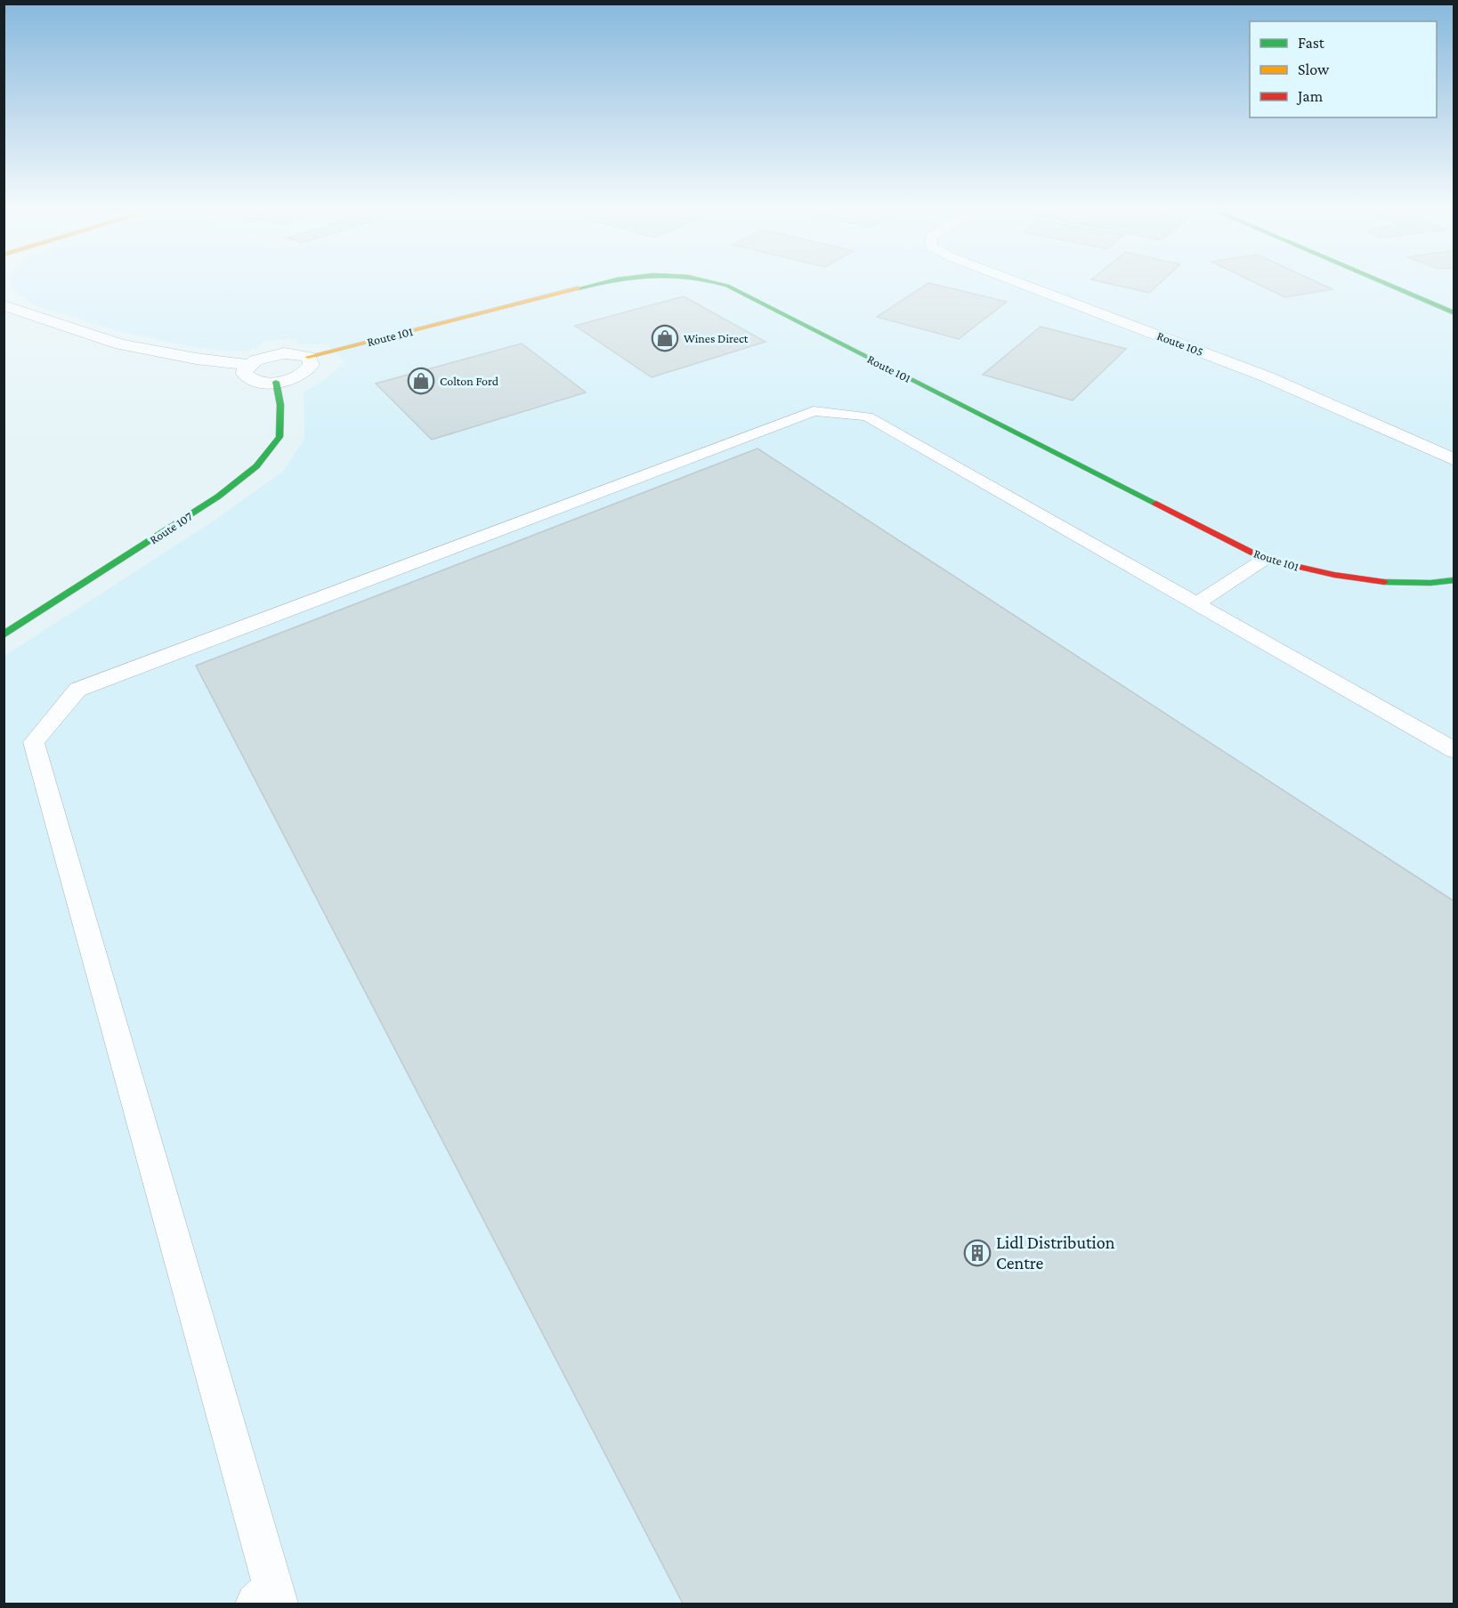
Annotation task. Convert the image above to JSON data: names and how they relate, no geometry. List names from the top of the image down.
{
  "streets": {
    "street": ["Route 101", "Route 105", "Route 107"]
  },
  "places": {
    "shop": ["Wines Direct", "Colton Ford"],
    "building": ["Lidl Distribution Centre"]
  },
  "legend": ["Fast", "Slow", "Jam"]
}
